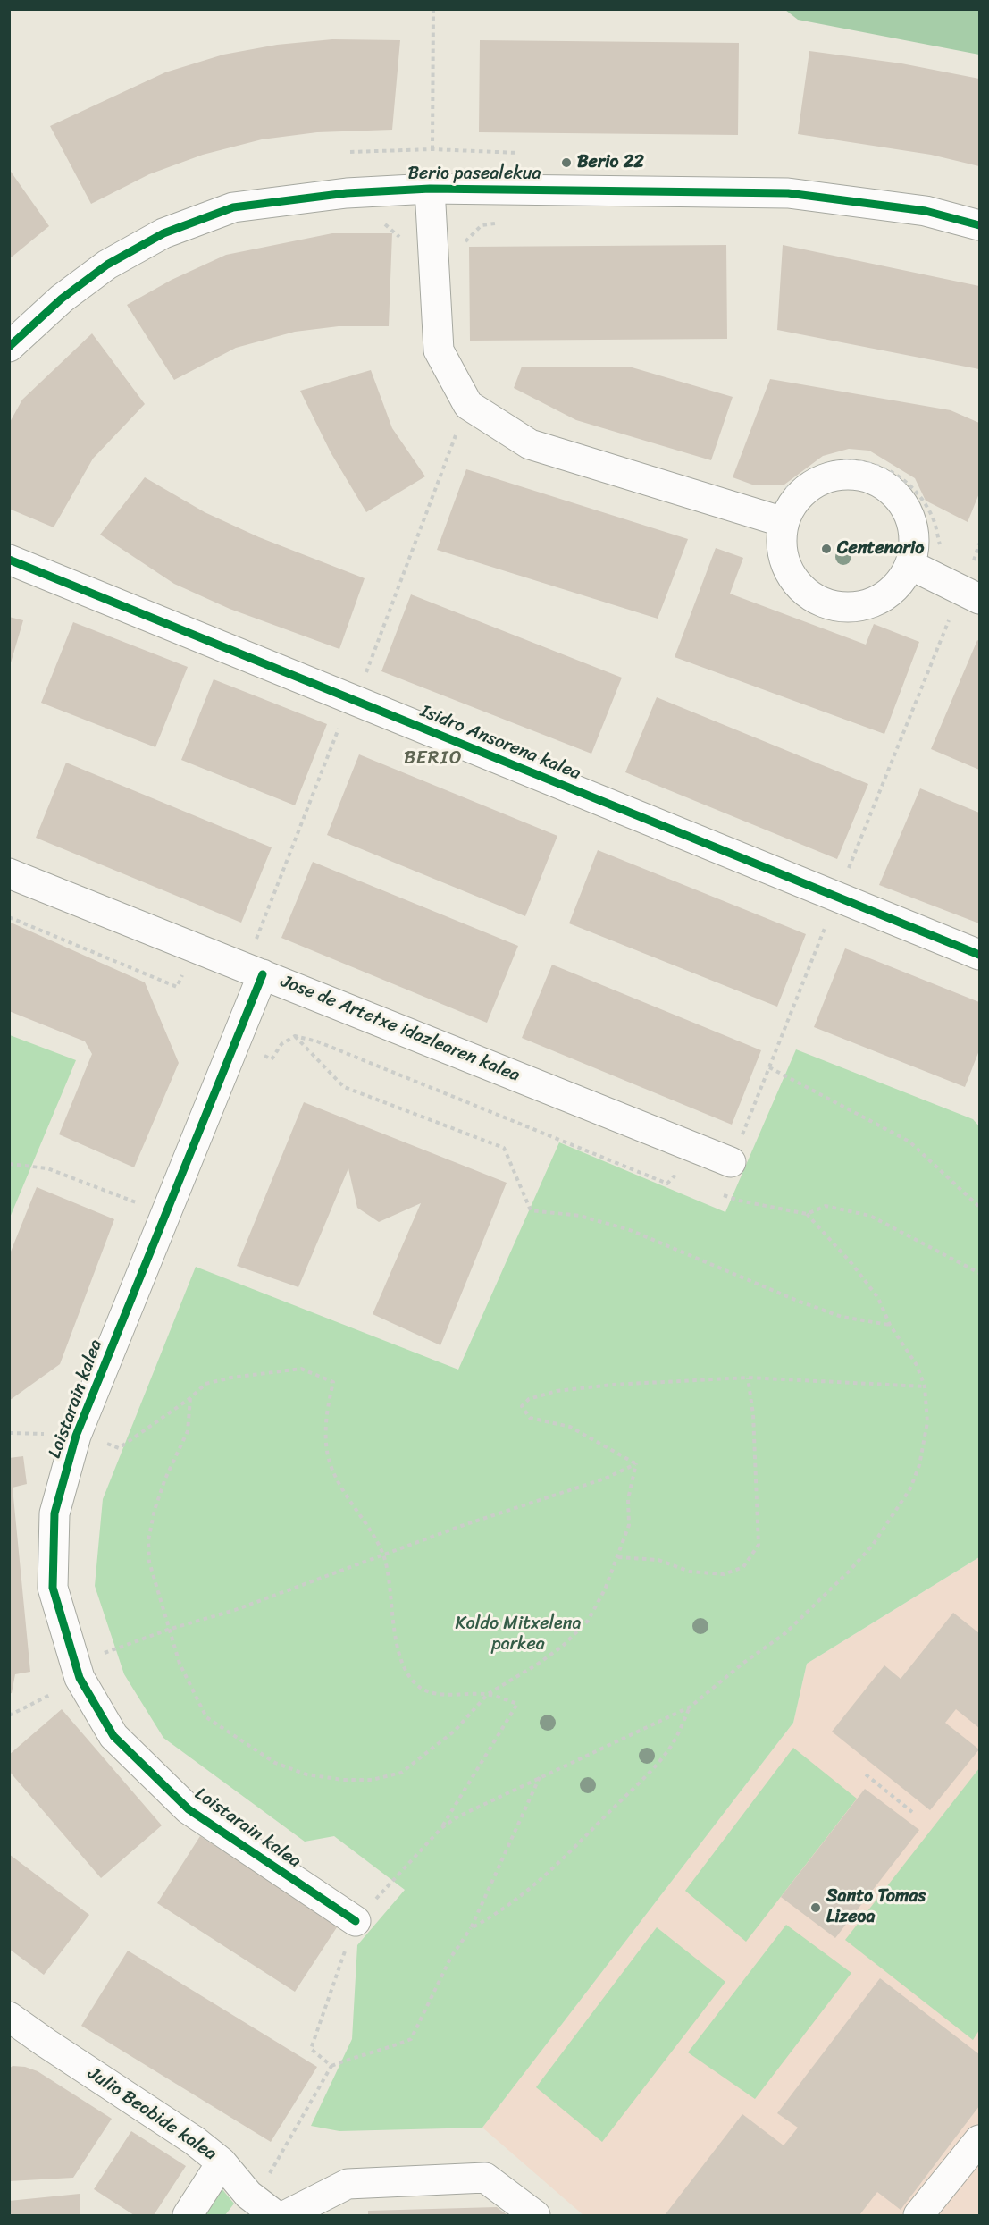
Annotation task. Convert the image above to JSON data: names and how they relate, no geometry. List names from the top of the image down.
{
  "streets": {
    "street": [
      "Berio pasealekua",
      "Isidro Ansorena kalea",
      "Jose de Artetxe idazlearen kalea",
      "Loistarain kalea",
      "Julio Beobide kalea"
    ]
  },
  "crossings": [
    ["Jose de Artetxe idazlearen kalea", "Loistarain kalea"]
  ],
  "districts": ["BERIO"],
  "parks": ["Koldo Mitxelena parkea"],
  "places": ["Berio 22", "Centenario", "Santo Tomas Lizeoa"]
}
